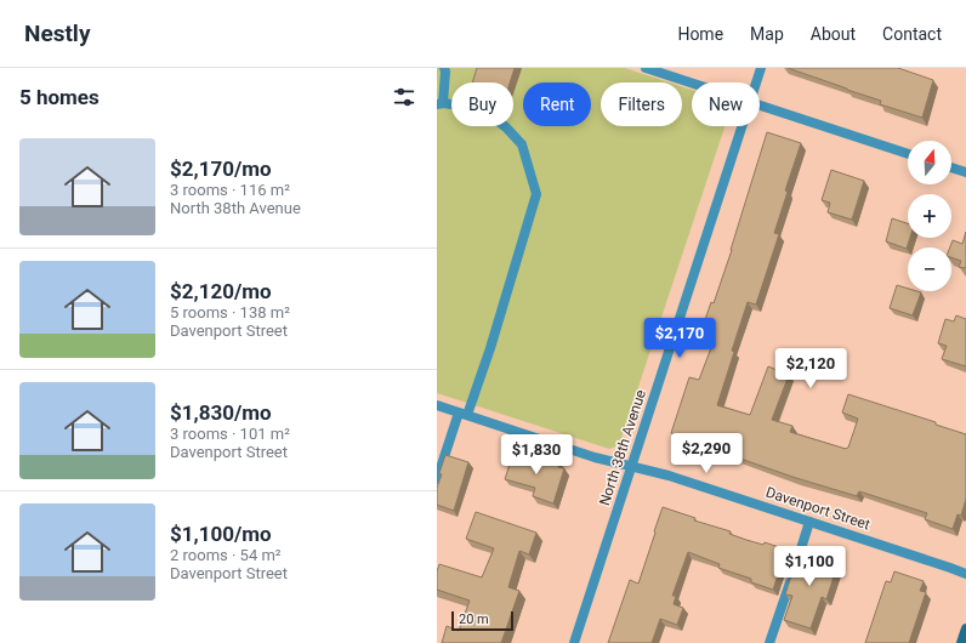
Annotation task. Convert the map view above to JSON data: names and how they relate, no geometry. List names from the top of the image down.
{
  "streets": {
    "street": ["North 38th Avenue", "Davenport Street"]
  },
  "crossings": [
    ["North 38th Avenue", "Davenport Street"]
  ],
  "scale_bar": "20 m",
  "north": "top",
  "page": {
    "header": "Nestly",
    "nav": [
      "Home",
      "Map",
      "About",
      "Contact"
    ],
    "heading": "5 homes",
    "chip": [
      "Buy",
      "Rent",
      "Filters",
      "New"
    ],
    "list": [
      {
        "name": "$2,170/mo",
        "note": "3 rooms · 116 m² · North 38th Avenue"
      },
      {
        "name": "$2,120/mo",
        "note": "5 rooms · 138 m² · Davenport Street"
      },
      {
        "name": "$1,830/mo",
        "note": "3 rooms · 101 m² · Davenport Street"
      },
      {
        "name": "$1,100/mo",
        "note": "2 rooms · 54 m² · Davenport Street"
      }
    ],
    "map_buttons": ["+", "−"],
    "price": [
      "$2,170",
      "$2,120",
      "$2,290",
      "$1,830",
      "$1,100"
    ],
    "scale": "20 m"
  }
}
